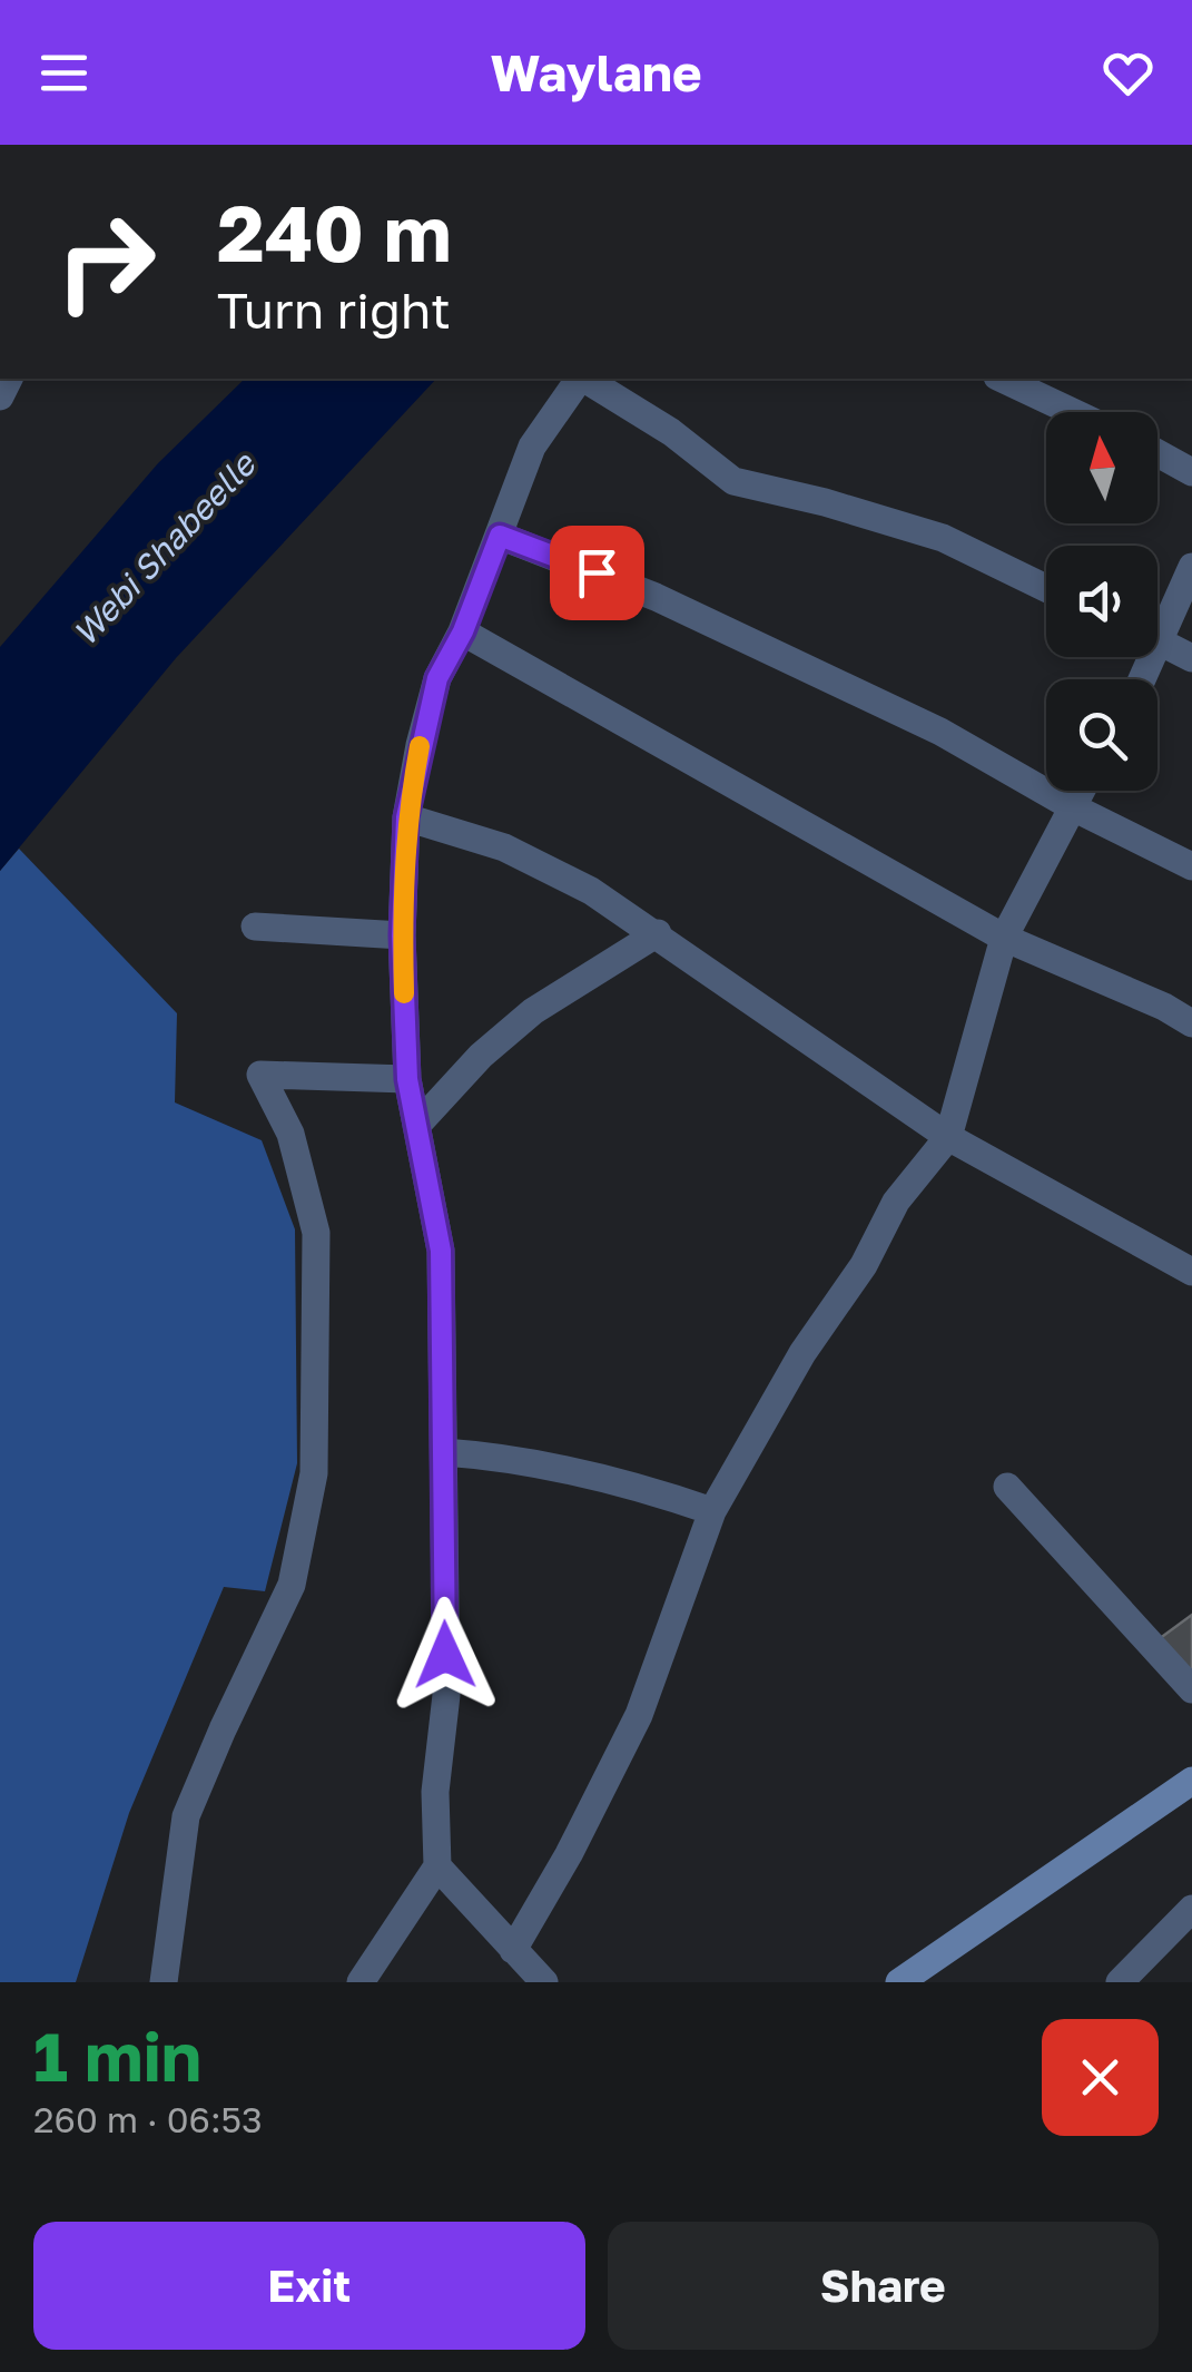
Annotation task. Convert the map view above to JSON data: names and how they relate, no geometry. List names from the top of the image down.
{
  "water": ["Webi Shabeelle"],
  "north": "top",
  "page": {
    "header": "Waylane",
    "turn": ["240 m", "Turn right"],
    "heading": ["1 min", "260 m · 06:53"],
    "buttons": ["Exit", "Share"]
  }
}
